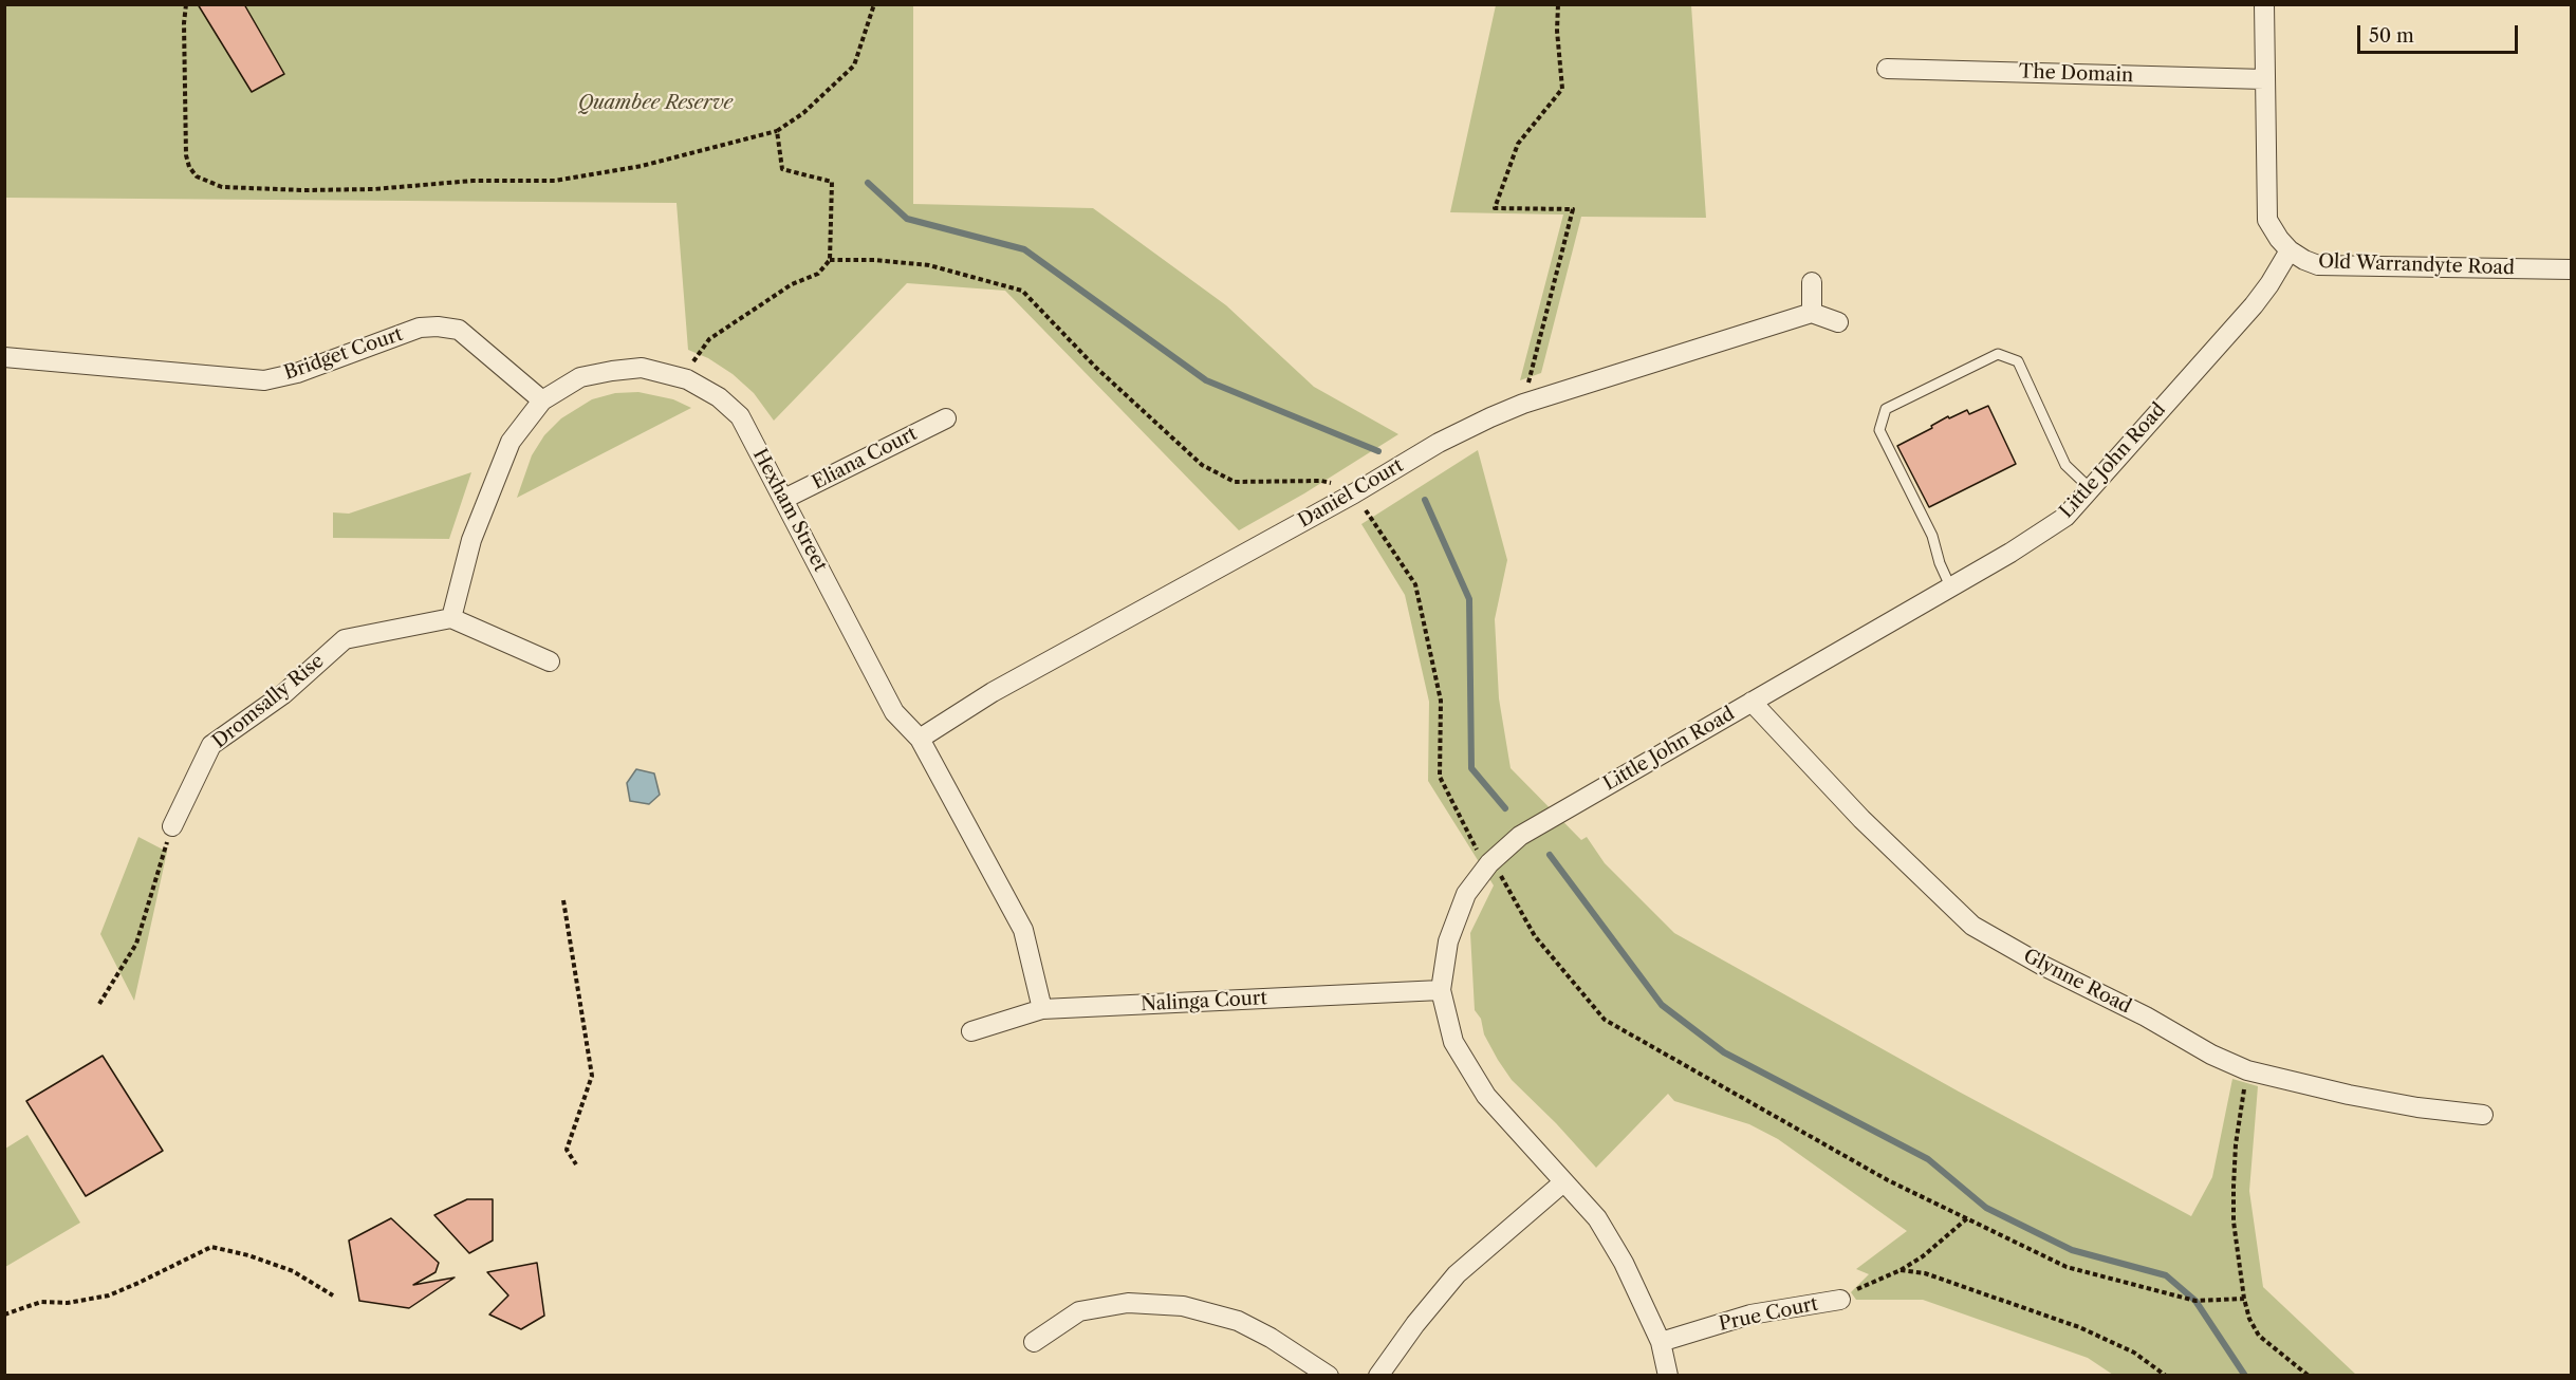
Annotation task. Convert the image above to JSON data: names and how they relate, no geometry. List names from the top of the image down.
{
  "streets": {
    "street": [
      "The Domain",
      "Old Warrandyte Road",
      "Bridget Court",
      "Eliana Court",
      "Little John Road",
      "Daniel Court",
      "Hexham Street",
      "Dromsally Rise",
      "Glynne Road",
      "Nalinga Court",
      "Prue Court"
    ]
  },
  "crossings": [
    ["The Domain", "Old Warrandyte Road"],
    ["Old Warrandyte Road", "Little John Road"],
    ["Bridget Court", "Hexham Street"],
    ["Eliana Court", "Hexham Street"],
    ["Little John Road", "Glynne Road"],
    ["Little John Road", "Nalinga Court"],
    ["Little John Road", "Prue Court"],
    ["Daniel Court", "Hexham Street"],
    ["Hexham Street", "Dromsally Rise"],
    ["Hexham Street", "Nalinga Court"]
  ],
  "parks": ["Quambee Reserve"],
  "scale_bar": "50 m"
}
